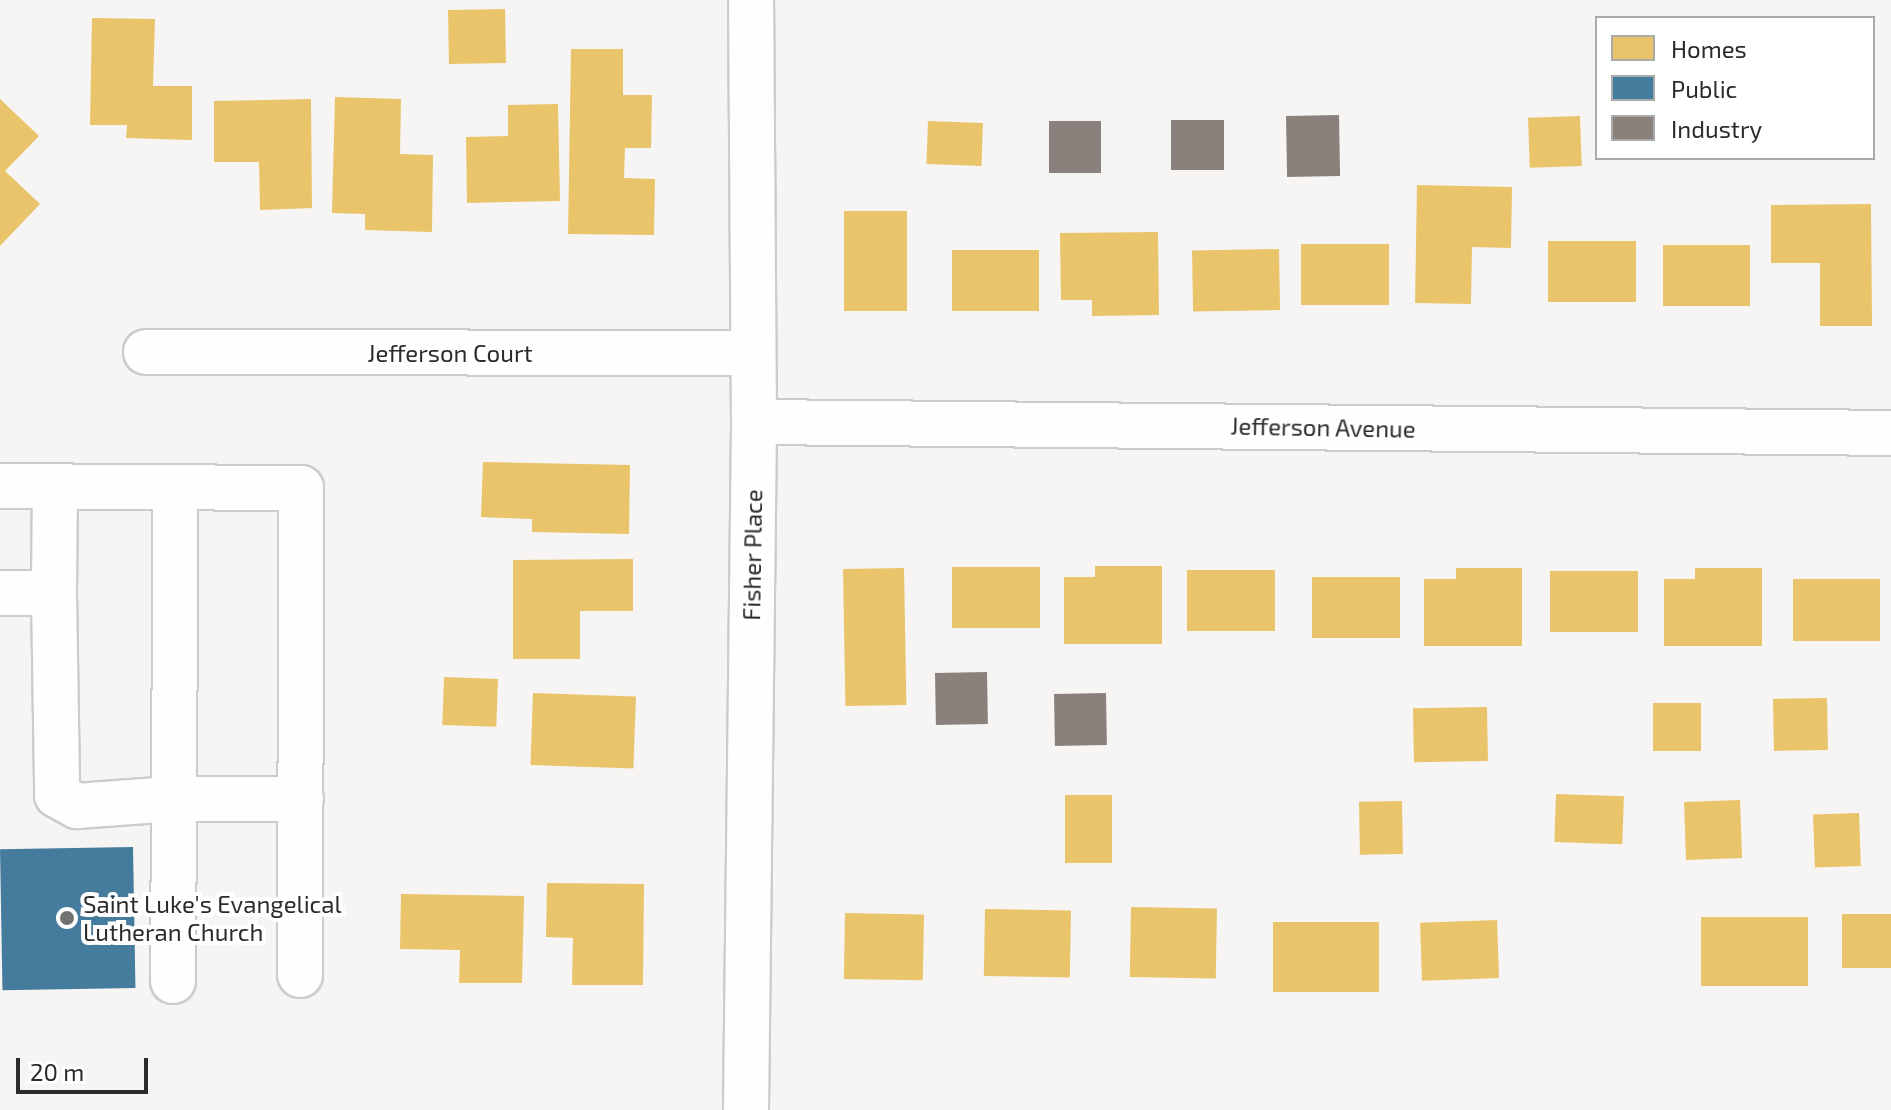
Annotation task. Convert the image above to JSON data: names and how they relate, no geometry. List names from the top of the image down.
{
  "streets": {
    "street": ["Jefferson Court", "Jefferson Avenue", "Fisher Place"]
  },
  "crossings": [
    ["Jefferson Court", "Fisher Place"],
    ["Jefferson Avenue", "Fisher Place"]
  ],
  "places": ["Saint Luke's Evangelical Lutheran Church"],
  "legend": ["Homes", "Public", "Industry"],
  "scale_bar": "20 m"
}
